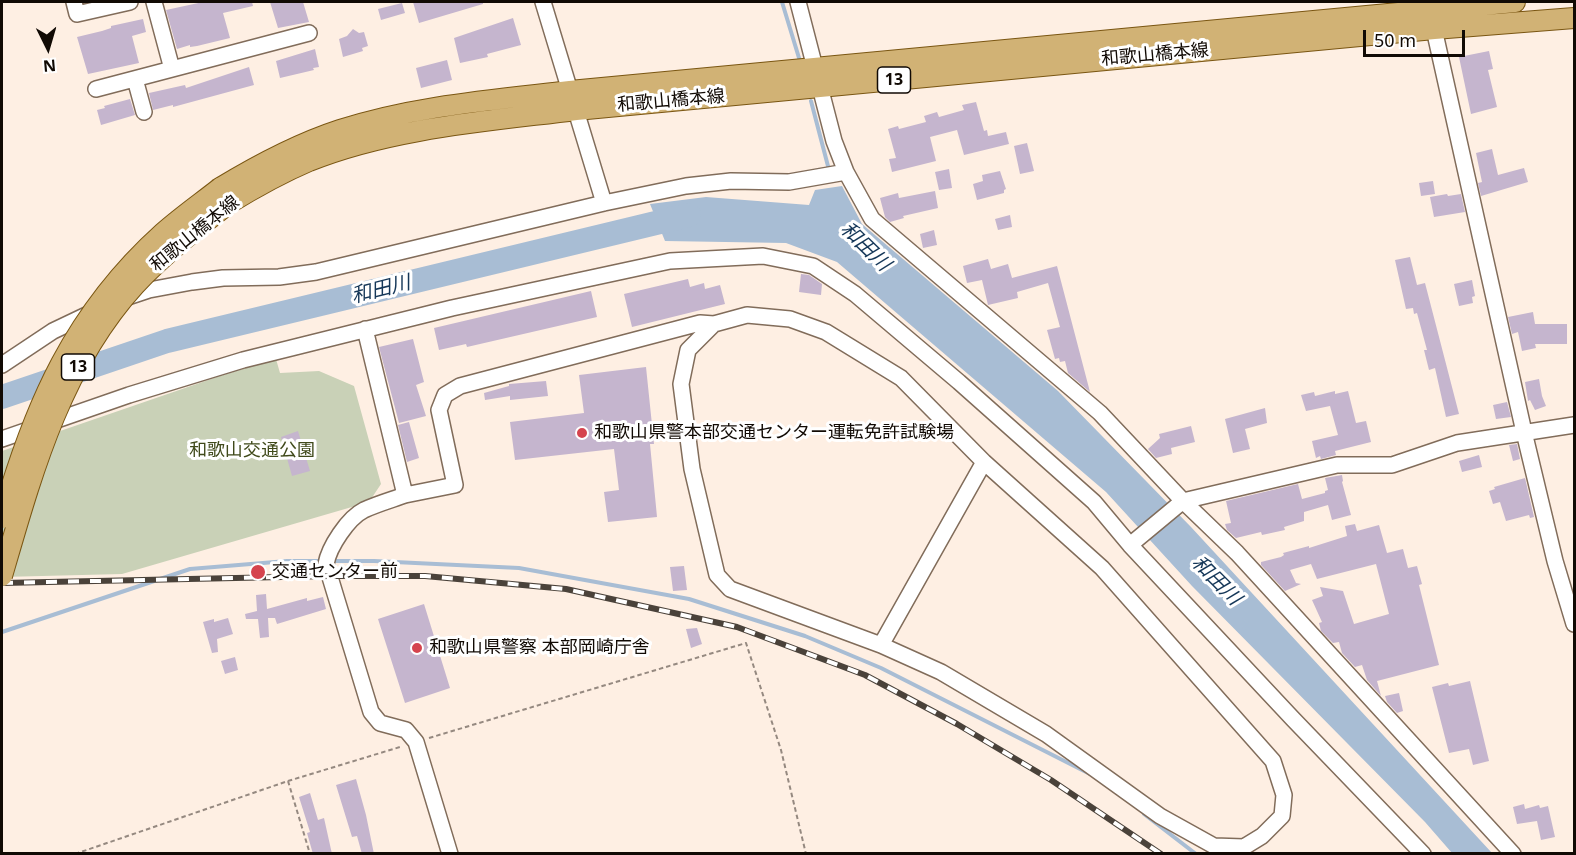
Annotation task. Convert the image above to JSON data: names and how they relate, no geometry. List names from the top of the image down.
{
  "streets": {
    "main road": ["和歌山橋本線", "13"]
  },
  "water": ["和田川"],
  "parks": ["和歌山交通公園"],
  "places": ["和歌山県警本部交通センター運転免許試験場", "交通センター前", "和歌山県警察 本部岡崎庁舎"],
  "scale_bar": "50 m",
  "north": "bottom"
}
